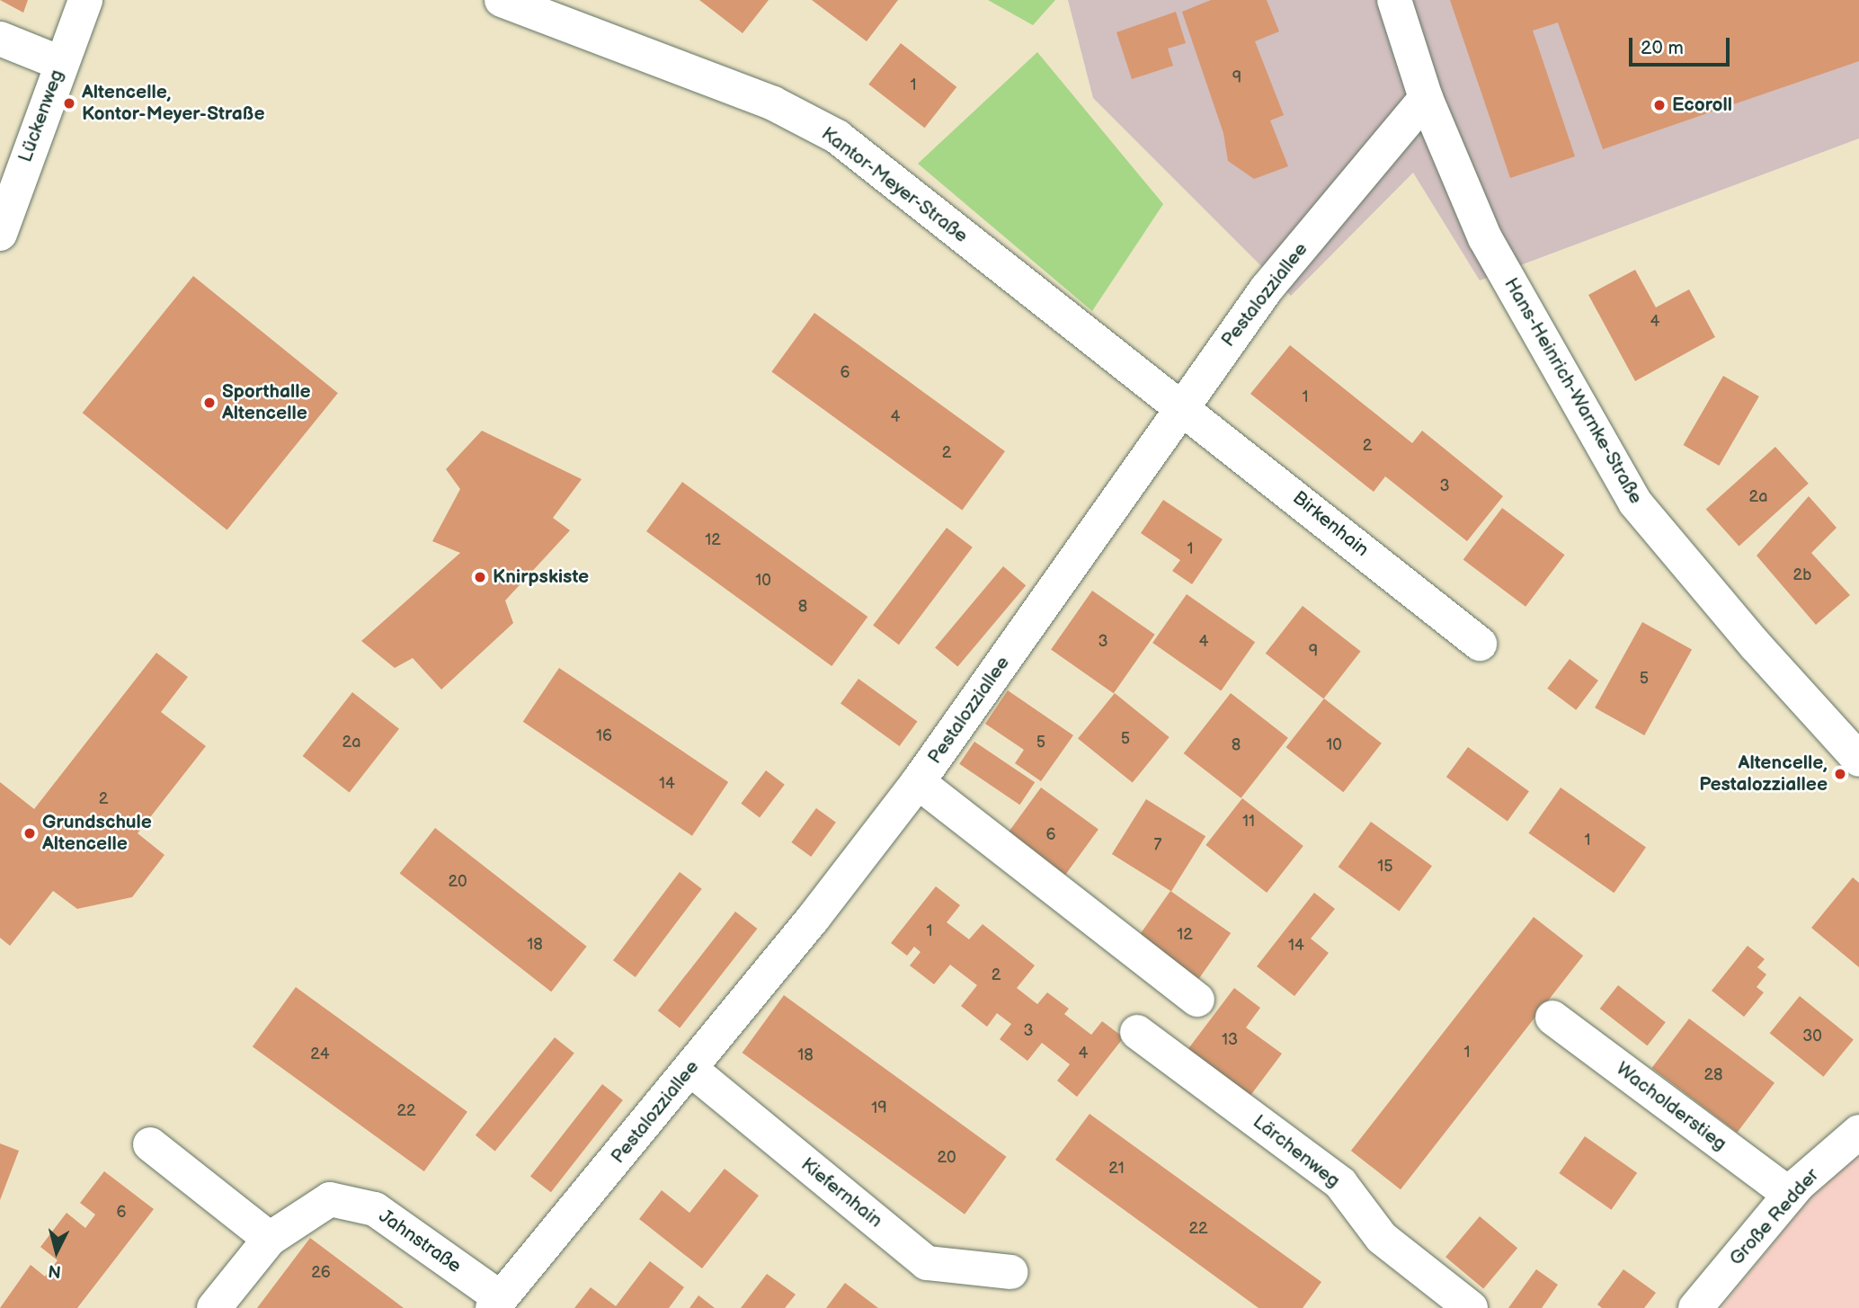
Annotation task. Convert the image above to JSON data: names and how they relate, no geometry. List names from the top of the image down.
{
  "streets": {
    "street": [
      "Lückenweg",
      "Kantor-Meyer-Straße",
      "Pestalozziallee",
      "Hans-Heinrich-Warnke-Straße",
      "Birkenhain",
      "Wacholderstieg",
      "Lärchenweg",
      "Kiefernhain",
      "Große Redder",
      "Jahnstraße"
    ]
  },
  "crossings": [
    ["Kantor-Meyer-Straße", "Pestalozziallee"],
    ["Kantor-Meyer-Straße", "Birkenhain"],
    ["Pestalozziallee", "Hans-Heinrich-Warnke-Straße"],
    ["Pestalozziallee", "Birkenhain"],
    ["Pestalozziallee", "Kiefernhain"],
    ["Pestalozziallee", "Jahnstraße"],
    ["Wacholderstieg", "Große Redder"]
  ],
  "places": [
    "Altencelle, Kontor-Meyer-Straße",
    "Ecoroll",
    "Sporthalle Altencelle",
    "Knirpskiste",
    "Altencelle, Pestalozziallee",
    "Grundschule Altencelle"
  ],
  "house_numbers": [
    "9",
    "1",
    "4",
    "6",
    "1",
    "4",
    "2",
    "2",
    "3",
    "2a",
    "12",
    "1",
    "2b",
    "10",
    "8",
    "3",
    "4",
    "9",
    "5",
    "16",
    "5",
    "2a",
    "5",
    "8",
    "10",
    "14",
    "2",
    "11",
    "6",
    "1",
    "7",
    "15",
    "20",
    "1",
    "12",
    "18",
    "14",
    "2",
    "3",
    "30",
    "13",
    "1",
    "4",
    "24",
    "18",
    "28",
    "19",
    "22",
    "20",
    "21",
    "6",
    "22",
    "26"
  ],
  "scale_bar": "20 m",
  "north": "bottom"
}
